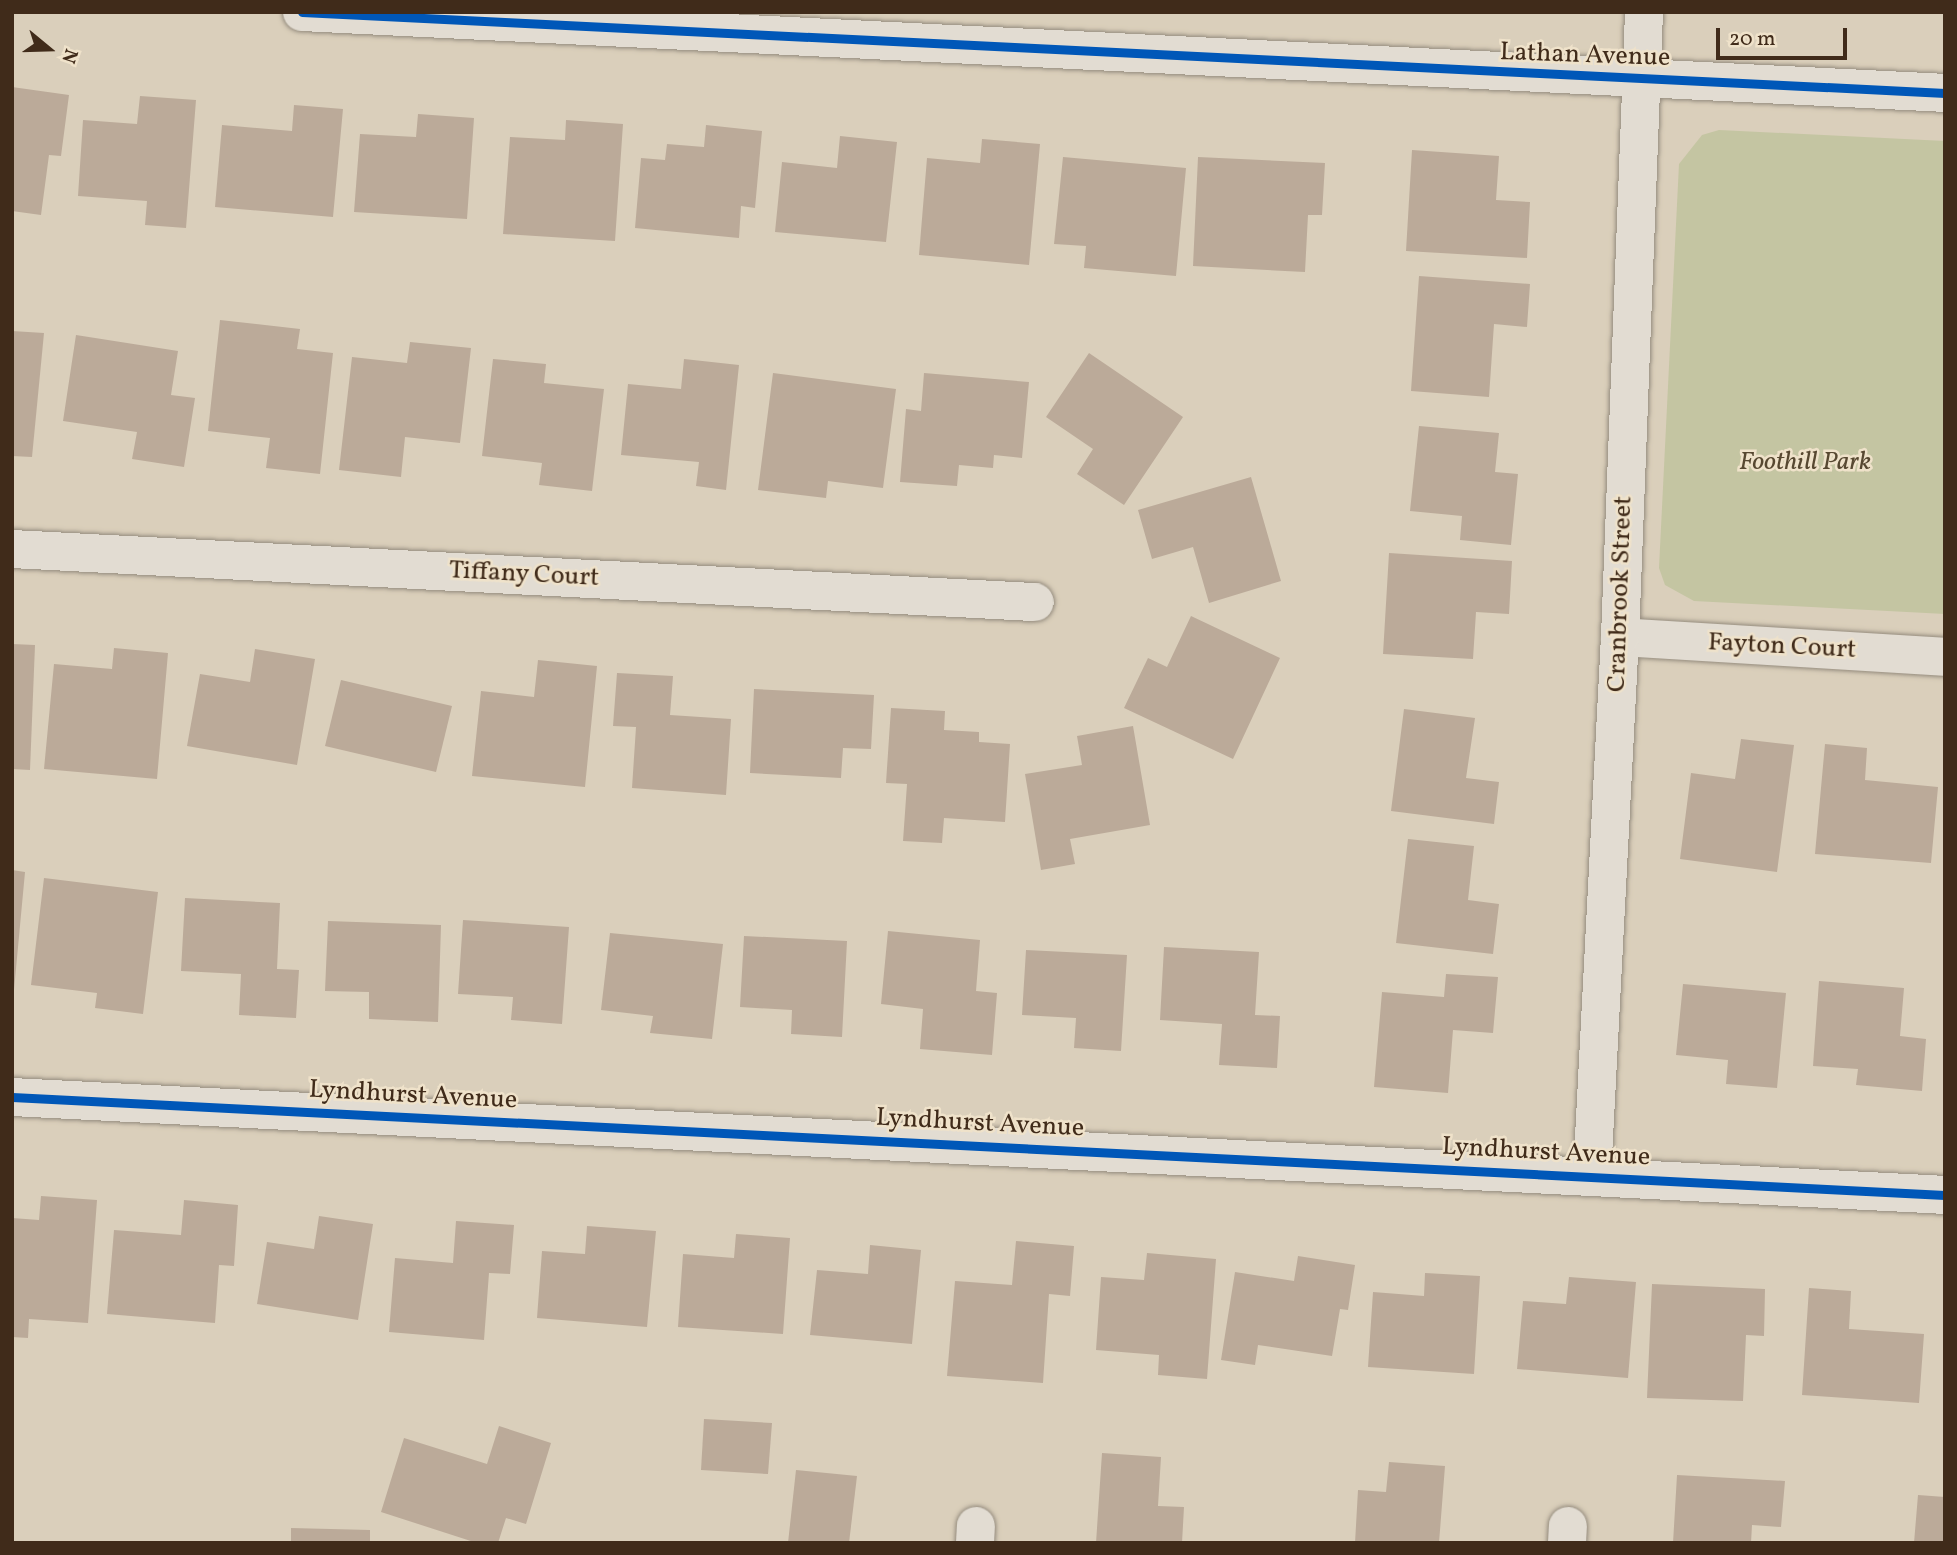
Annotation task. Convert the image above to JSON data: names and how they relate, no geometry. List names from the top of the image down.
{
  "streets": {
    "street": [
      "Lathan Avenue",
      "Tiffany Court",
      "Cranbrook Street",
      "Fayton Court",
      "Lyndhurst Avenue"
    ]
  },
  "crossings": [
    ["Lathan Avenue", "Cranbrook Street"],
    ["Cranbrook Street", "Fayton Court"],
    ["Cranbrook Street", "Lyndhurst Avenue"]
  ],
  "parks": ["Foothill Park"],
  "scale_bar": "20 m",
  "north": "right"
}
